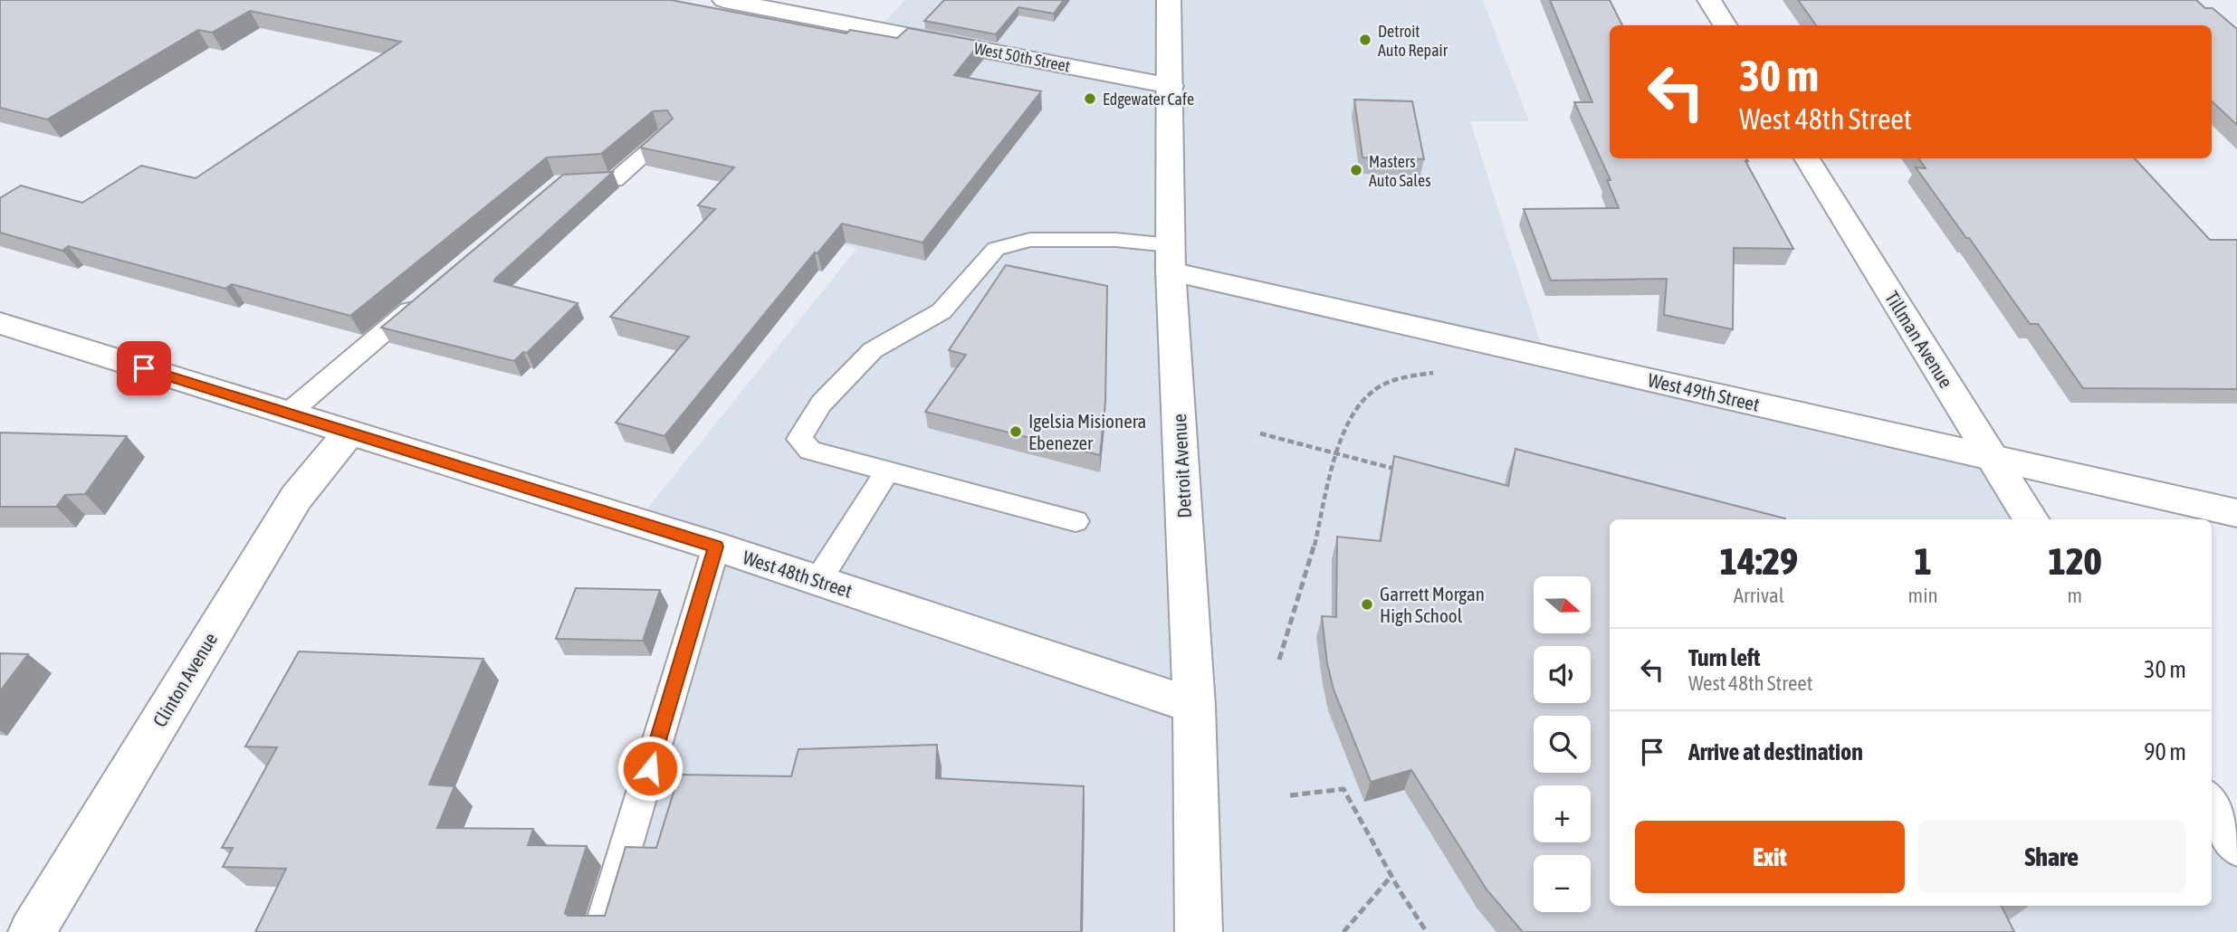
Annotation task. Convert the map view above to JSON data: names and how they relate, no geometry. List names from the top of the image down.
{
  "streets": {
    "street": [
      "West 50th Street",
      "Tillman Avenue",
      "West 49th Street",
      "Detroit Avenue",
      "West 48th Street",
      "Clinton Avenue"
    ]
  },
  "crossings": [
    ["West 50th Street", "Detroit Avenue"],
    ["Tillman Avenue", "West 49th Street"],
    ["West 49th Street", "Detroit Avenue"],
    ["Detroit Avenue", "West 48th Street"],
    ["West 48th Street", "Clinton Avenue"]
  ],
  "places": [
    "Detroit Auto Repair",
    "Edgewater Cafe",
    "Masters Auto Sales",
    "Igelsia Misionera Ebenezer",
    "Garrett Morgan High School"
  ],
  "north": "right",
  "page": {
    "turn": ["30 m", "West 48th Street"],
    "eta": [
      "14:29",
      "Arrival",
      "1",
      "min",
      "120",
      "m"
    ],
    "map_buttons": ["+", "−"],
    "list": [
      {
        "name": "Turn left",
        "note": "West 48th Street",
        "value": "30 m"
      },
      {
        "name": "Arrive at destination",
        "value": "90 m"
      }
    ],
    "buttons": ["Exit", "Share"]
  }
}
